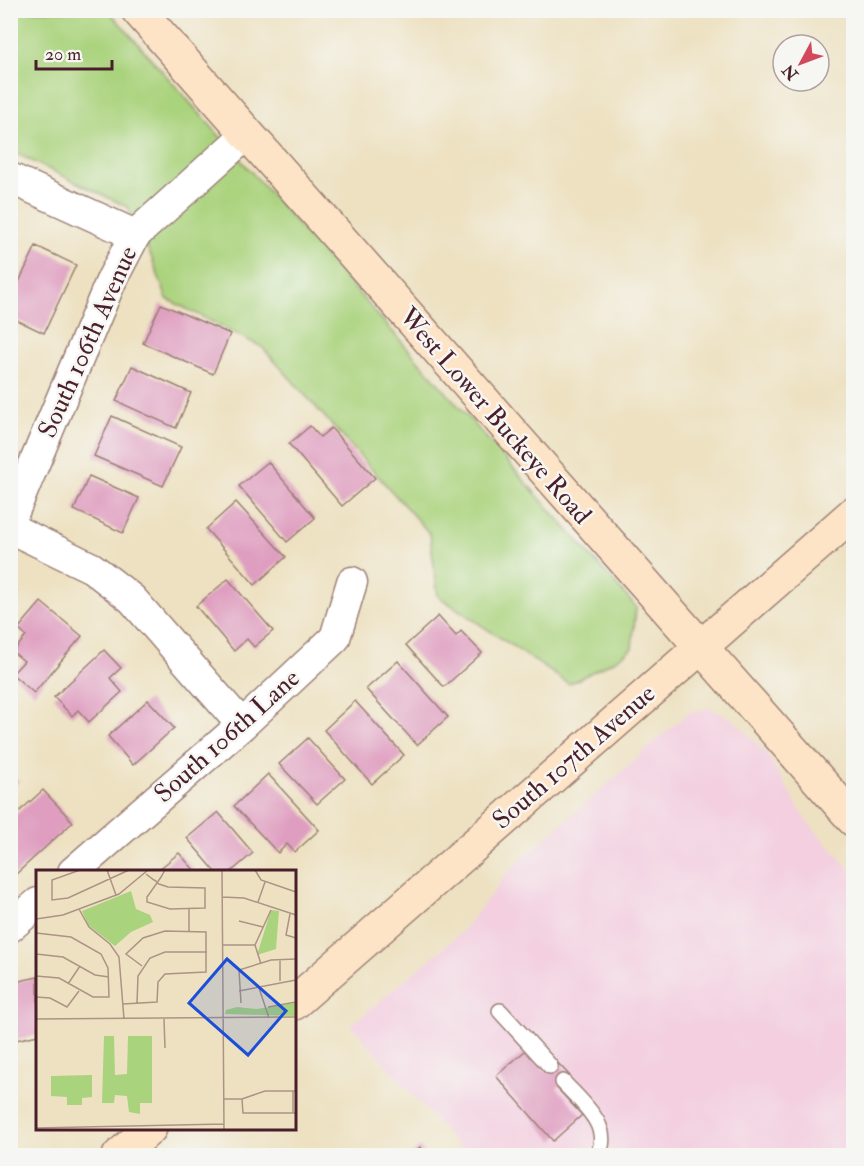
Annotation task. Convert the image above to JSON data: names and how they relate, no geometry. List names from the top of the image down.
{
  "streets": {
    "main road": ["West Lower Buckeye Road", "South 107th Avenue"],
    "street": ["South 106th Avenue", "South 106th Lane"]
  },
  "crossings": [
    ["South 106th Avenue", "West Lower Buckeye Road"],
    ["West Lower Buckeye Road", "South 107th Avenue"]
  ],
  "scale_bar": "20 m",
  "north": "bottom left"
}
